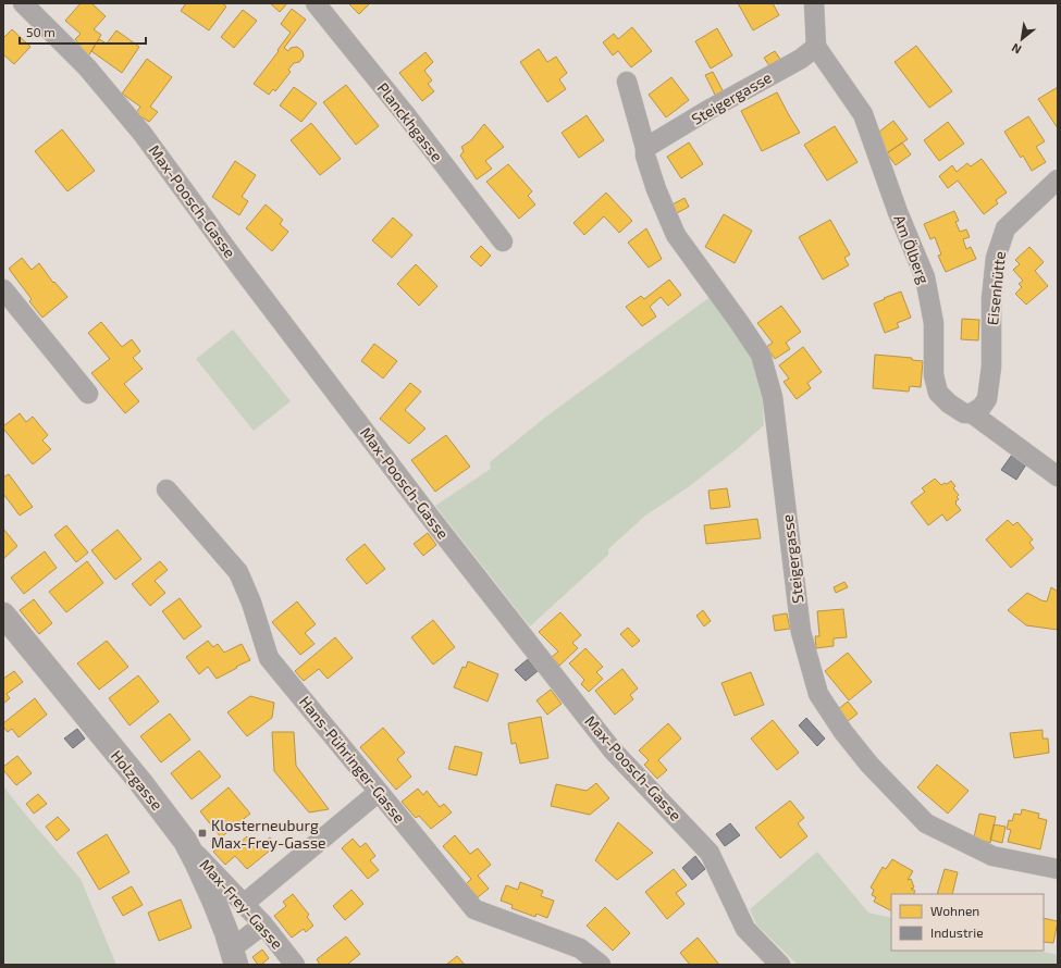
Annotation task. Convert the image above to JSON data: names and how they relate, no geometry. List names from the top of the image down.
{
  "streets": {
    "street": [
      "Steigergasse",
      "Planckhgasse",
      "Max-Poosch-Gasse",
      "Am Ölberg",
      "Eisenhütte",
      "Hans-Pühringer-Gasse",
      "Holzgasse",
      "Max-Frey-Gasse"
    ]
  },
  "crossings": [
    ["Steigergasse", "Am Ölberg"],
    ["Am Ölberg", "Eisenhütte"],
    ["Holzgasse", "Max-Frey-Gasse"]
  ],
  "places": {
    "transit": ["Klosterneuburg Max-Frey-Gasse"]
  },
  "legend": ["Wohnen", "Industrie"],
  "scale_bar": "50 m",
  "north": "bottom left"
}
